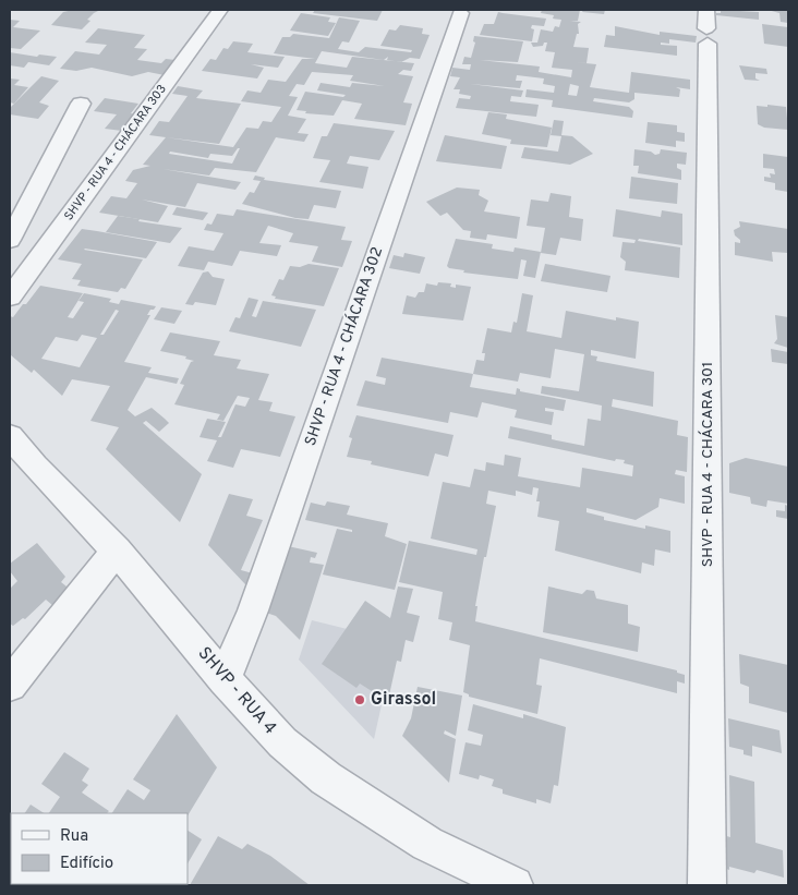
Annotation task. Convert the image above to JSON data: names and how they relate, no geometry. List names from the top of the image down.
{
  "streets": {
    "street": [
      "SHVP - RUA 4 - CHÁCARA 303",
      "SHVP - RUA 4 - CHÁCARA 302",
      "SHVP - RUA 4 - CHÁCARA 301",
      "SHVP - RUA 4"
    ]
  },
  "crossings": [
    ["SHVP - RUA 4 - CHÁCARA 302", "SHVP - RUA 4"]
  ],
  "places": ["Girassol"],
  "legend": ["Rua", "Edifício"]
}
